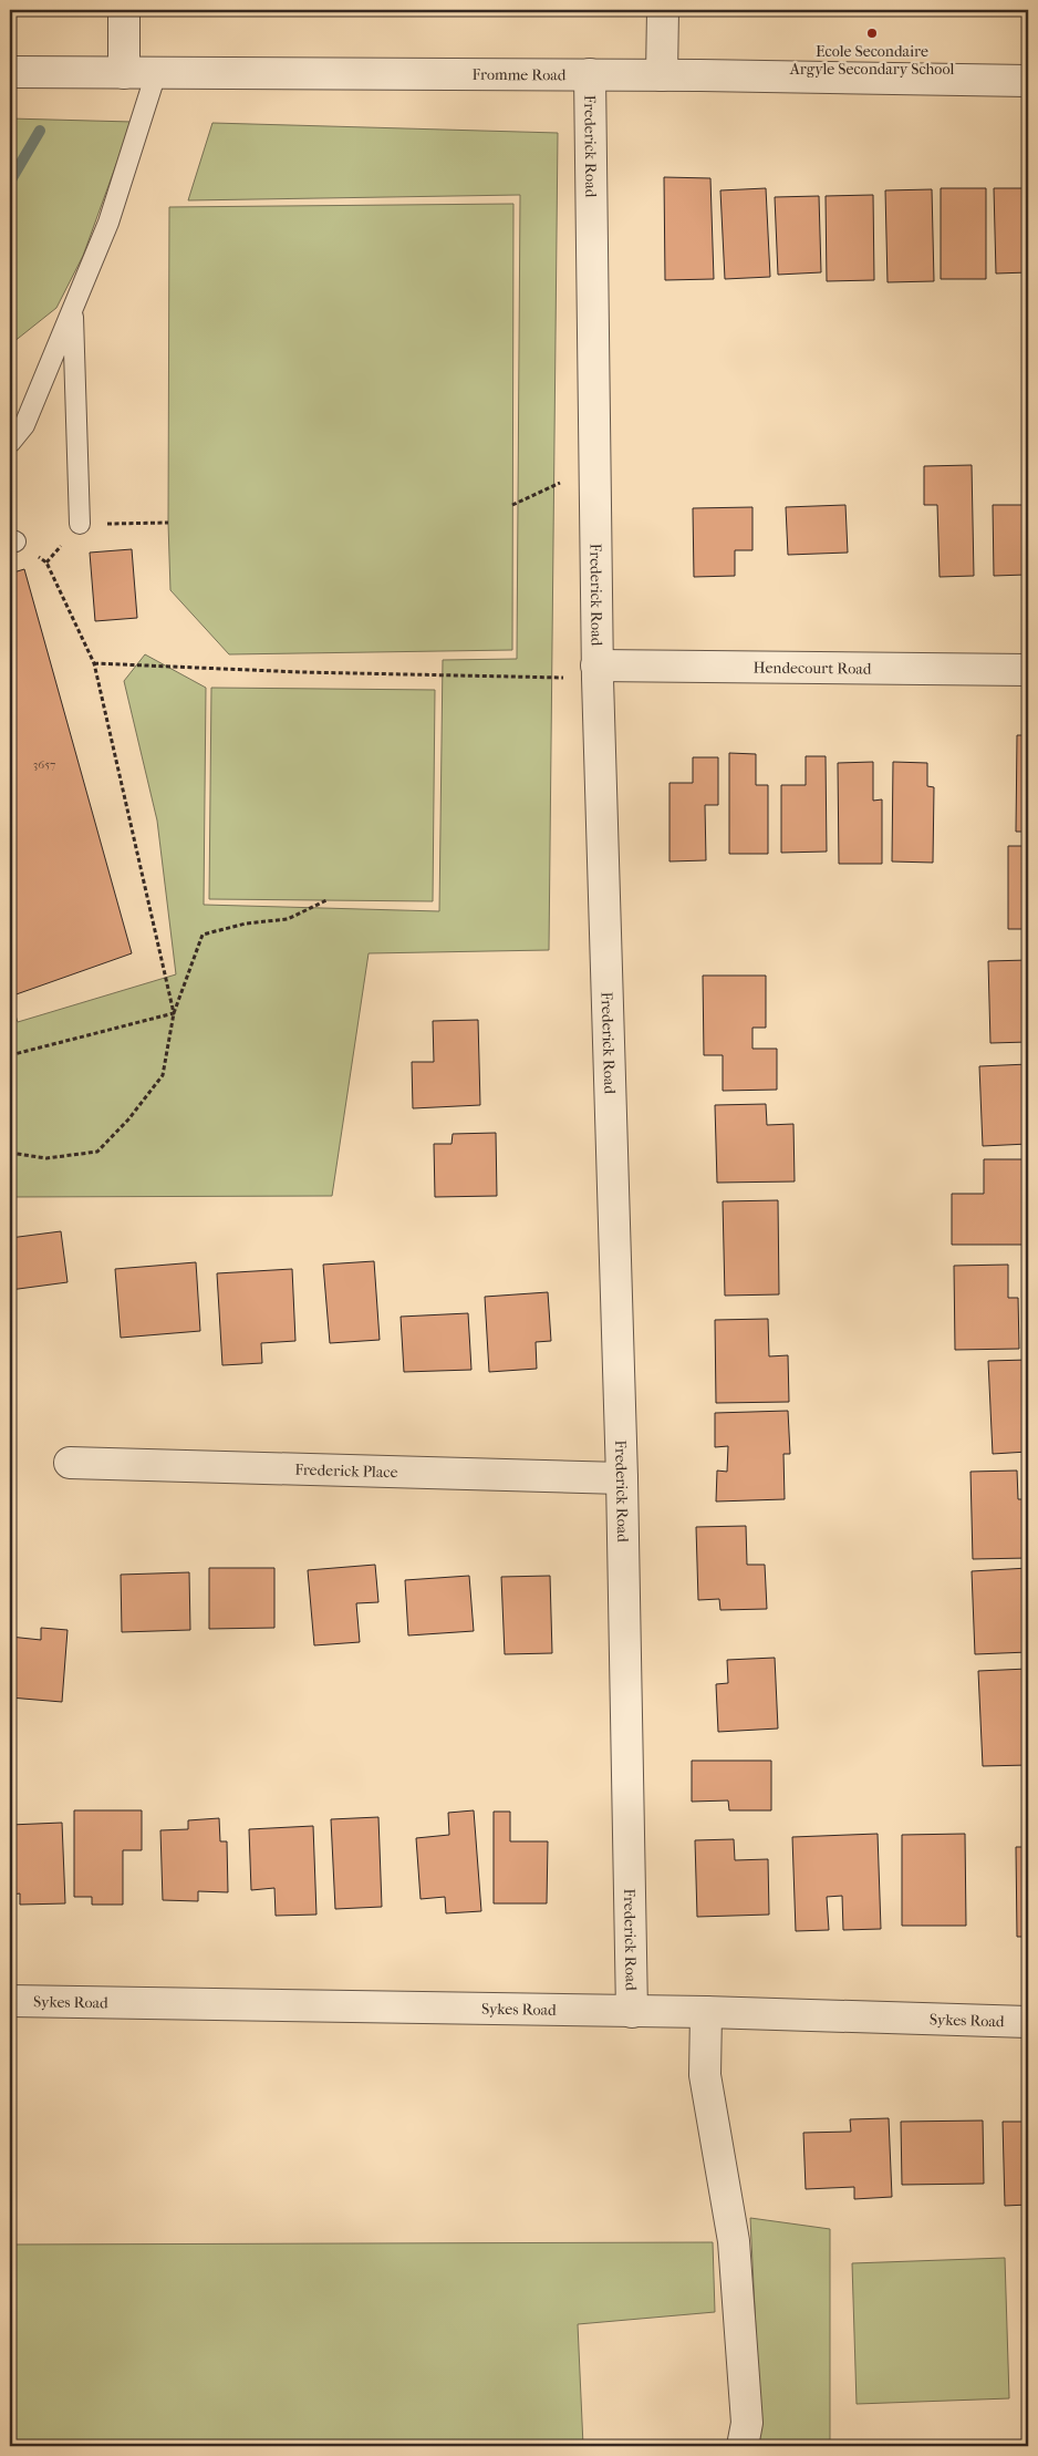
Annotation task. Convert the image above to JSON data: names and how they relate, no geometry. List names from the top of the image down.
{
  "streets": {
    "street": [
      "Fromme Road",
      "Frederick Road",
      "Hendecourt Road",
      "Frederick Place",
      "Sykes Road"
    ]
  },
  "crossings": [
    ["Fromme Road", "Frederick Road"],
    ["Frederick Road", "Hendecourt Road"],
    ["Frederick Road", "Frederick Place"],
    ["Frederick Road", "Sykes Road"]
  ],
  "places": ["Ecole Secondaire Argyle Secondary School"],
  "house_numbers": ["3657"]
}
